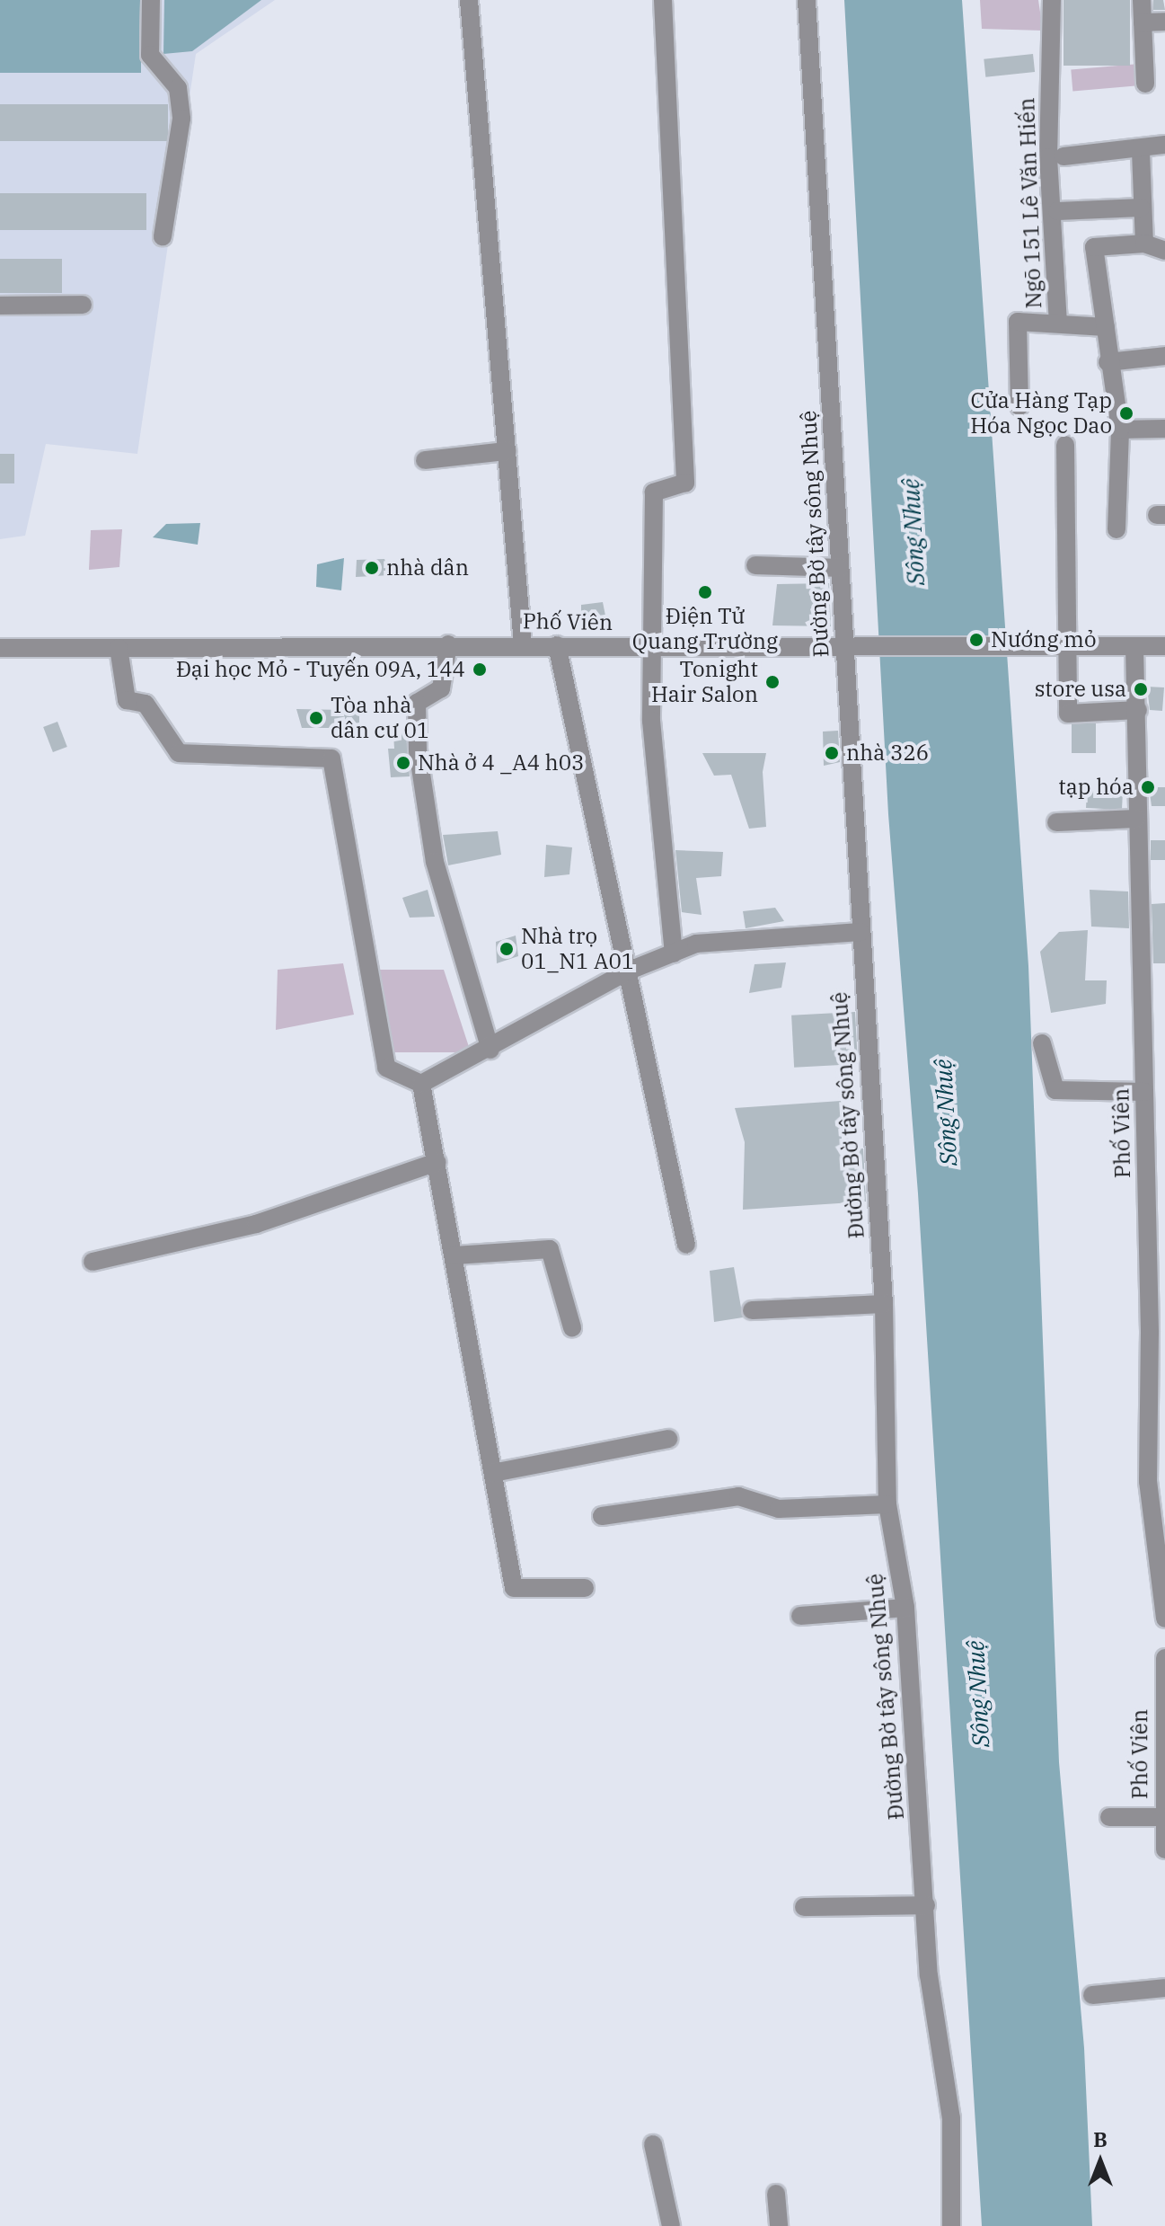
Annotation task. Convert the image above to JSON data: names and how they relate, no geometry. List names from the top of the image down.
{
  "streets": {
    "street": ["Ngõ 151 Lê Văn Hiến", "Đường Bờ tây sông Nhuệ", "Phố Viên"]
  },
  "crossings": [
    ["Đường Bờ tây sông Nhuệ", "Phố Viên"]
  ],
  "water": ["Sông Nhuệ"],
  "places": [
    "Cửa Hàng Tạp Hóa Ngọc Dao",
    "nhà dân",
    "Điện Tử Quang Trường",
    "Nướng mỏ",
    "Đại học Mỏ - Tuyến 09A, 144",
    "Tonight Hair Salon",
    "store usa",
    "Tòa nhà dân cư 01",
    "nhà 326",
    "Nhà ở 4 _A4 h03",
    "tạp hóa",
    "Nhà trọ 01_N1 A01"
  ],
  "north": "top"
}
